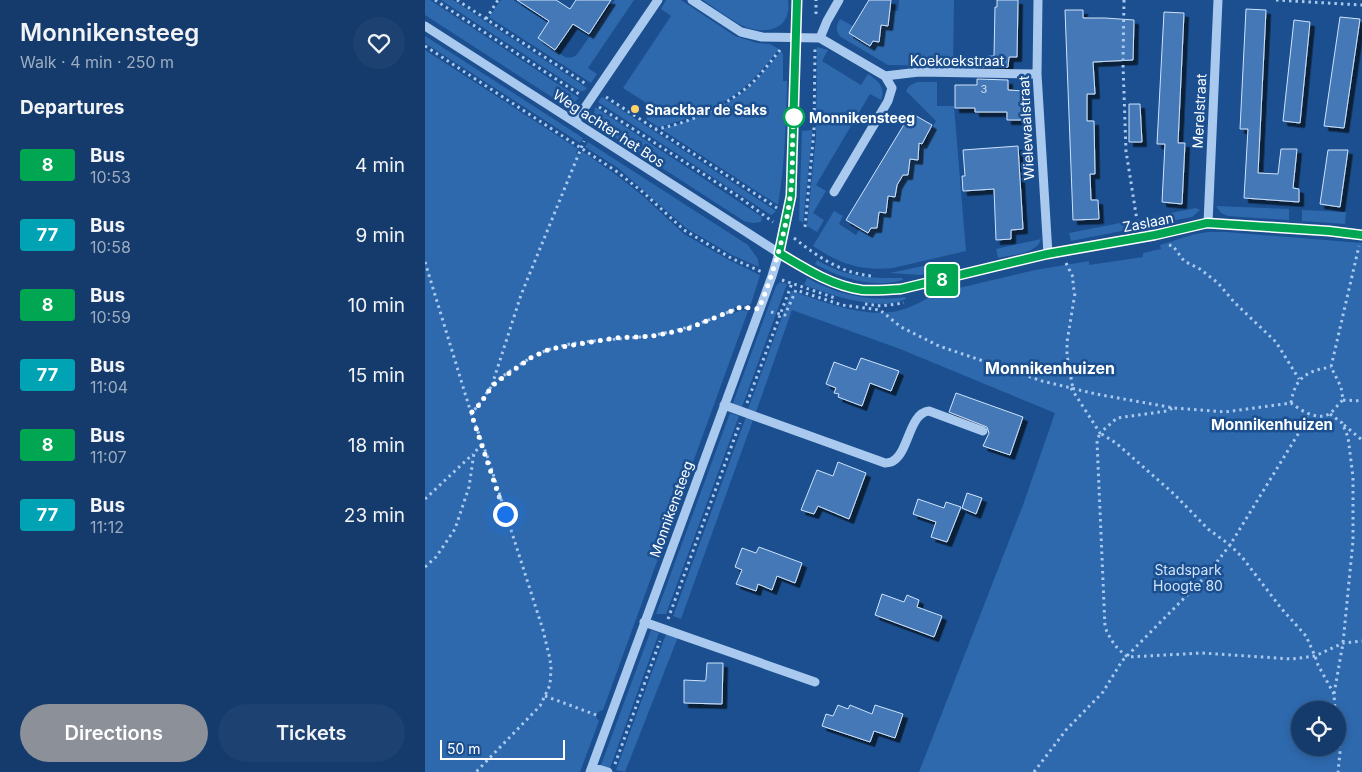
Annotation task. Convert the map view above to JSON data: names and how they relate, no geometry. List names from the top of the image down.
{
  "streets": {
    "street": [
      "Koekoekstraat",
      "Merelstraat",
      "Weg achter het Bos",
      "Wielewaalstraat",
      "Zaslaan",
      "Monnikensteeg"
    ]
  },
  "crossings": [
    ["Koekoekstraat", "Wielewaalstraat"],
    ["Merelstraat", "Zaslaan"],
    ["Weg achter het Bos", "Zaslaan"],
    ["Weg achter het Bos", "Monnikensteeg"],
    ["Wielewaalstraat", "Zaslaan"],
    ["Zaslaan", "Monnikensteeg"]
  ],
  "districts": ["Monnikenhuizen", "Monnikenhuizen"],
  "parks": ["Stadspark Hoogte 80"],
  "places": ["Snackbar de Saks", "Monnikensteeg"],
  "lines": ["bus line 8"],
  "house_numbers": ["3"],
  "scale_bar": "50 m",
  "page": {
    "heading": [
      ["Monnikensteeg", "Walk · 4 min · 250 m"],
      "Departures"
    ],
    "on_map": "8",
    "list": [
      {
        "mark": "8",
        "name": "Bus",
        "note": "10:53",
        "value": "4 min"
      },
      {
        "mark": "77",
        "name": "Bus",
        "note": "10:58",
        "value": "9 min"
      },
      {
        "mark": "8",
        "name": "Bus",
        "note": "10:59",
        "value": "10 min"
      },
      {
        "mark": "77",
        "name": "Bus",
        "note": "11:04",
        "value": "15 min"
      },
      {
        "mark": "8",
        "name": "Bus",
        "note": "11:07",
        "value": "18 min"
      },
      {
        "mark": "77",
        "name": "Bus",
        "note": "11:12",
        "value": "23 min"
      }
    ],
    "buttons": ["Directions", "Tickets"],
    "scale": "50 m"
  }
}
